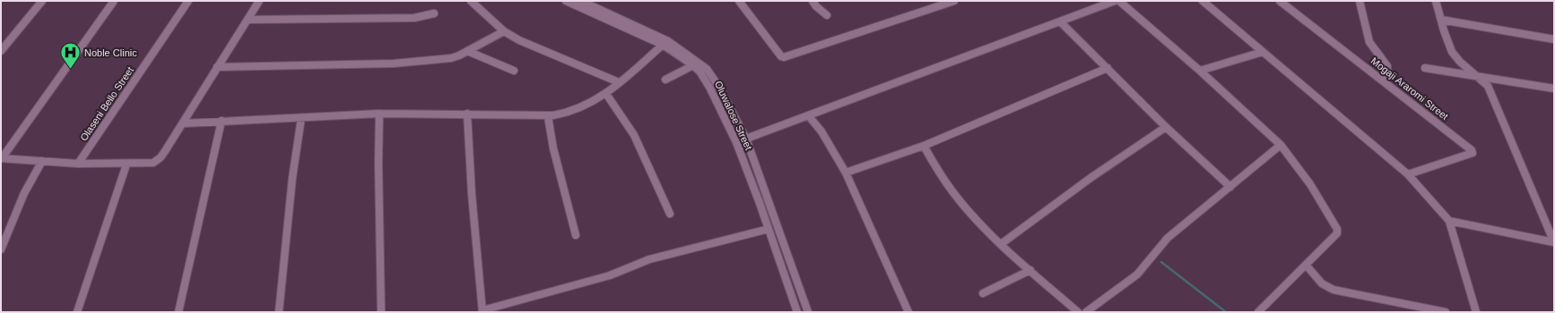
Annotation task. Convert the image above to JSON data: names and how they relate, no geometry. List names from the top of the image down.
{
  "streets": {
    "street": ["Mogaji Araromi Street", "Olaseni Bello Street", "Oluwalose Street"]
  },
  "places": {
    "hospital": ["Noble Clinic"]
  }
}
